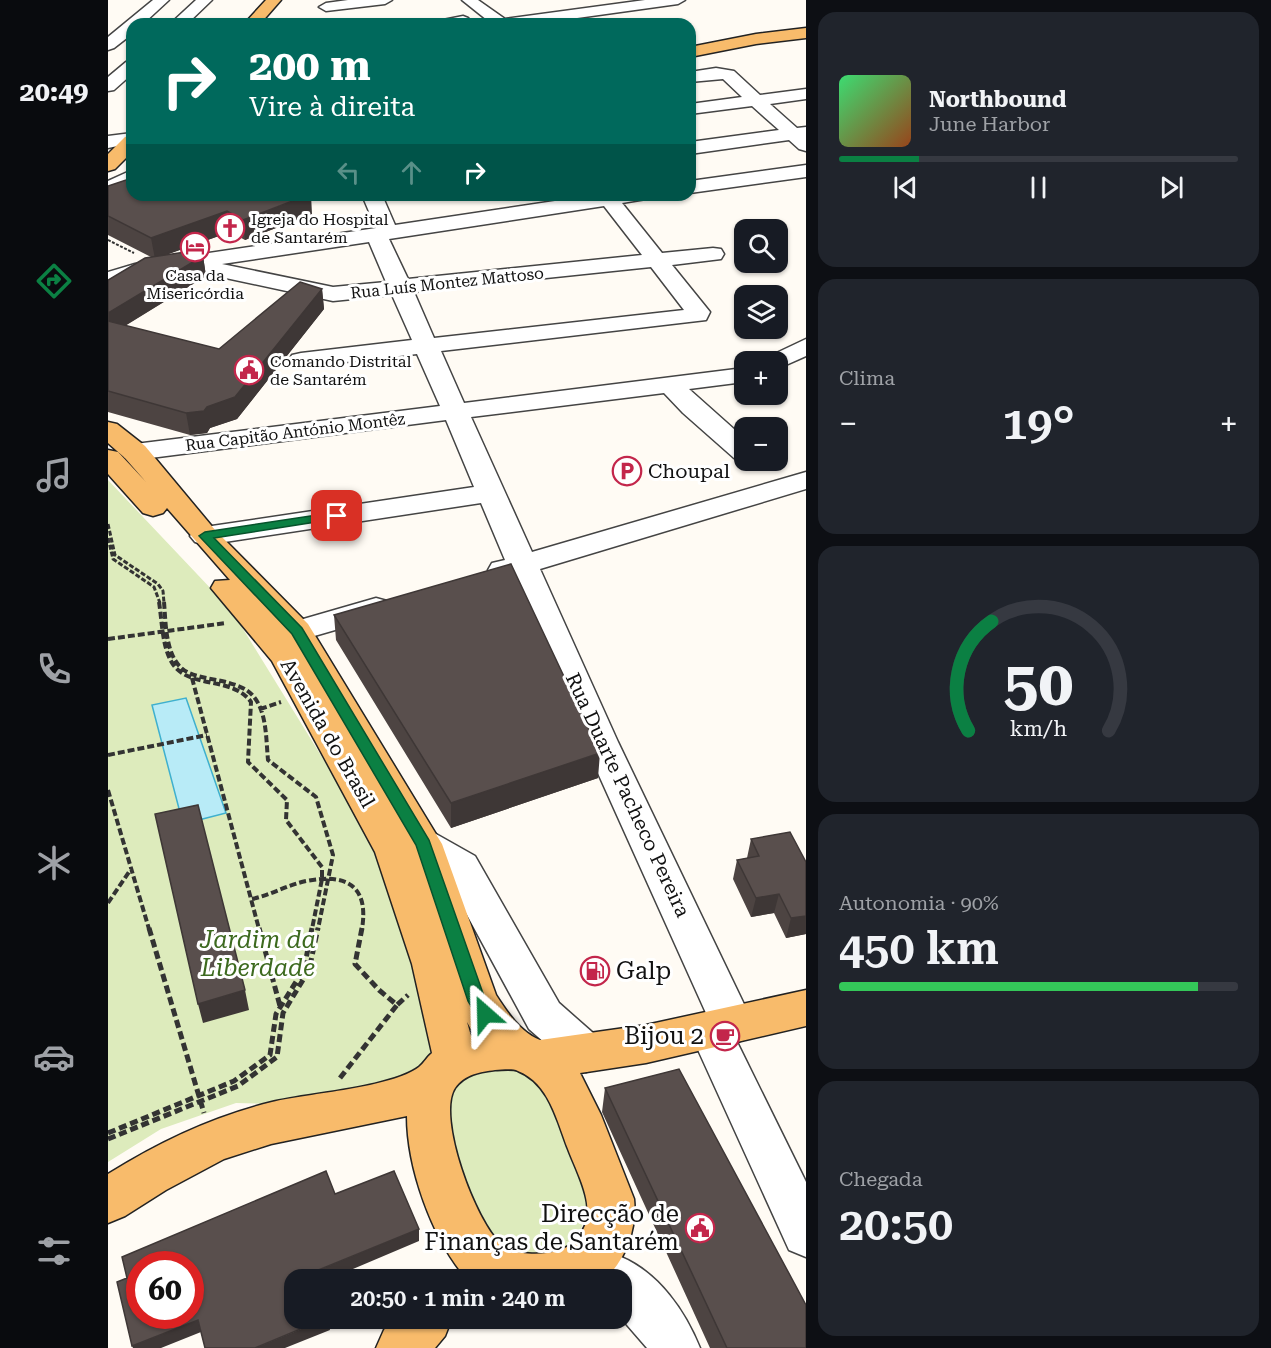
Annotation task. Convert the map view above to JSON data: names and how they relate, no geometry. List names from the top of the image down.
{
  "streets": {
    "main road": ["Avenida do Brasil"],
    "street": ["Rua Luís Montez Mattoso", "Rua Capitão António Montêz", "Rua Duarte Pacheco Pereira"]
  },
  "crossings": [
    ["Rua Luís Montez Mattoso", "Rua Duarte Pacheco Pereira"],
    ["Rua Capitão António Montêz", "Avenida do Brasil"],
    ["Rua Capitão António Montêz", "Rua Duarte Pacheco Pereira"]
  ],
  "parks": ["Jardim da Liberdade"],
  "places": {
    "church": ["Igreja do Hospital de Santarém"],
    "hotel": ["Casa da Misericórdia"],
    "public building": ["Comando Distrital de Santarém", "Direcção de Finanças de Santarém"],
    "parking": ["Choupal"],
    "fuel station": ["Galp"],
    "cafe": ["Bijou 2"]
  },
  "page": {
    "tabs": "20:49",
    "turn": ["200 m", "Vire à direita"],
    "song": ["Northbound", "June Harbor"],
    "map_buttons": ["+", "−"],
    "tile": [
      "Clima",
      ["Autonomia · 90%", "450 km"],
      ["Chegada", "20:50"]
    ],
    "heat": ["−", "19°", "+"],
    "limit": "60",
    "trip": "20:50 · 1 min · 240 m",
    "gauge": ["50", "km/h"]
  }
}
